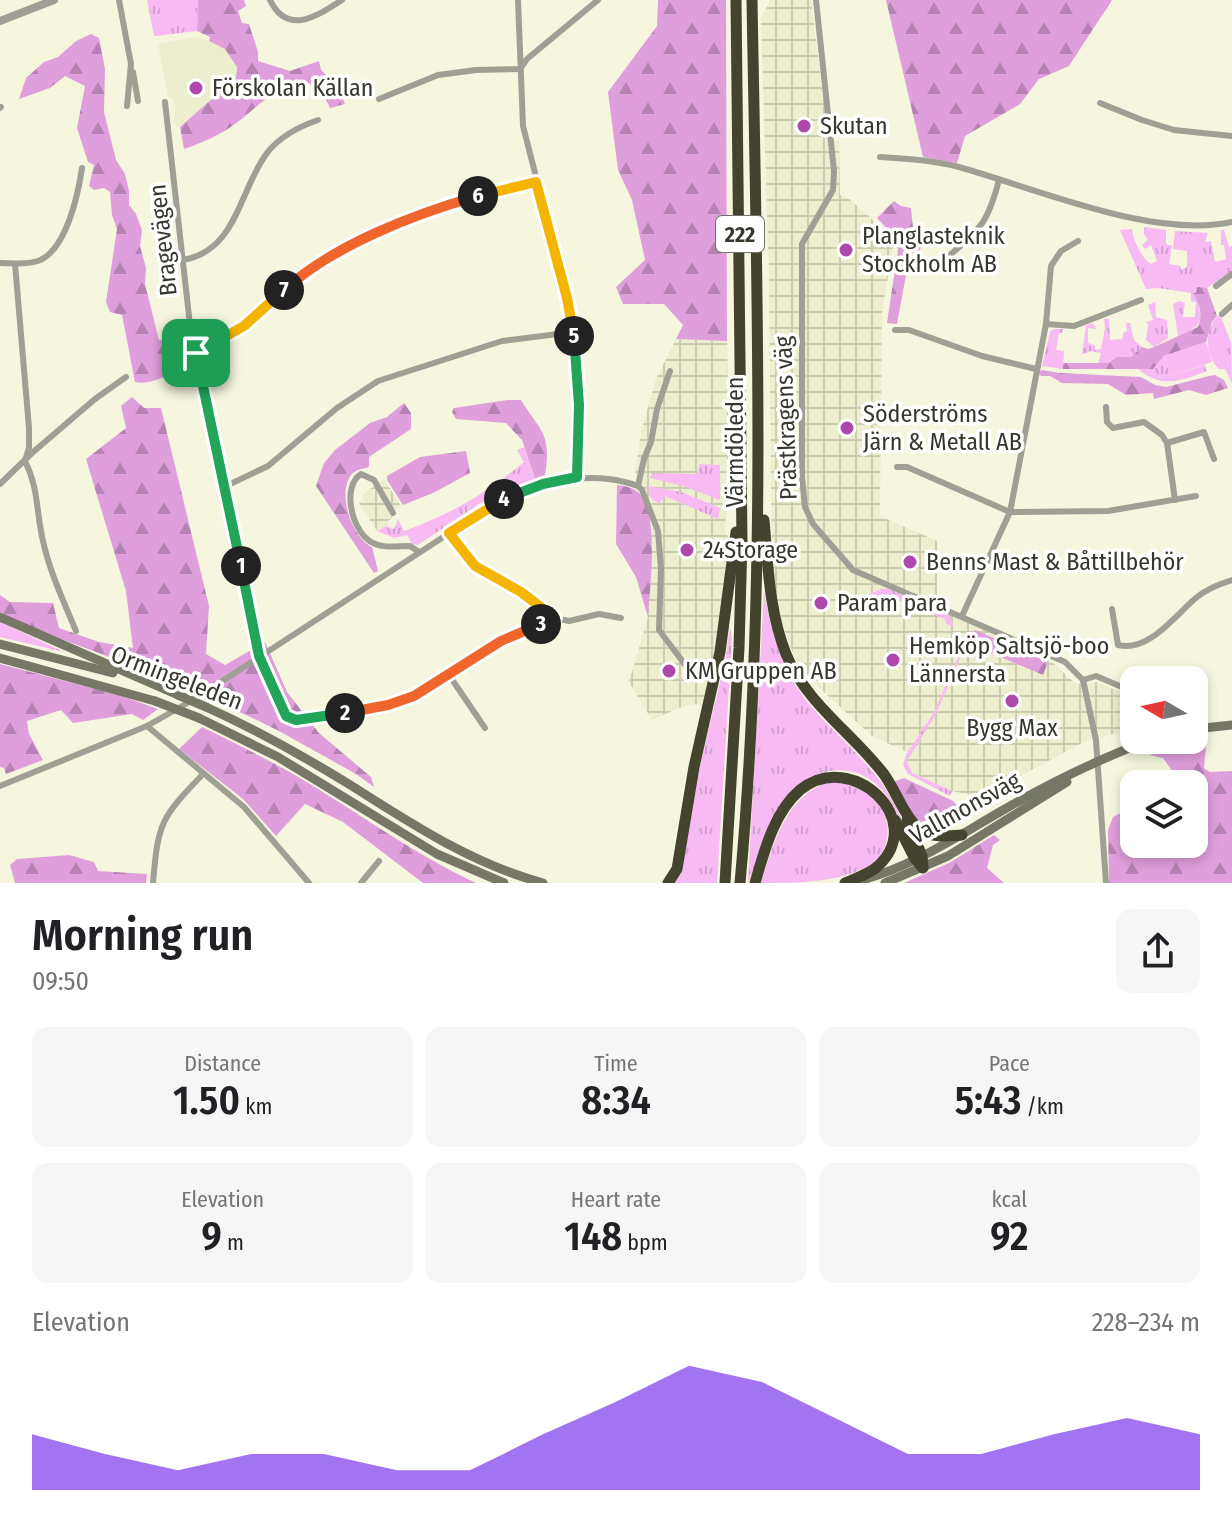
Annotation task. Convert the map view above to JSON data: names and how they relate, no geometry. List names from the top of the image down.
{
  "streets": {
    "highway": ["222", "Värmdöleden"],
    "main road": ["Ormingeleden", "Vallmonsväg"],
    "street": ["Bragevägen", "Prästkragens väg"]
  },
  "places": [
    "Förskolan Källan",
    "Skutan",
    "Planglasteknik Stockholm AB",
    "Söderströms Järn & Metall AB",
    "24Storage",
    "Benns Mast & Båttillbehör",
    "Param para",
    "Hemköp Saltsjö-boo Lännersta",
    "KM Gruppen AB",
    "Bygg Max"
  ],
  "north": "left",
  "page": {
    "pins": [
      "6",
      "7",
      "5",
      "4",
      "1",
      "3",
      "2"
    ],
    "heading": ["Morning run", "09:50"],
    "stats": [
      ["Distance", "1.50 km"],
      ["Time", "8:34"],
      ["Pace", "5:43 /km"],
      ["Elevation", "9 m"],
      ["Heart rate", "148 bpm"],
      ["kcal", "92"]
    ],
    "chart": ["Elevation", "228–234 m"]
  }
}
